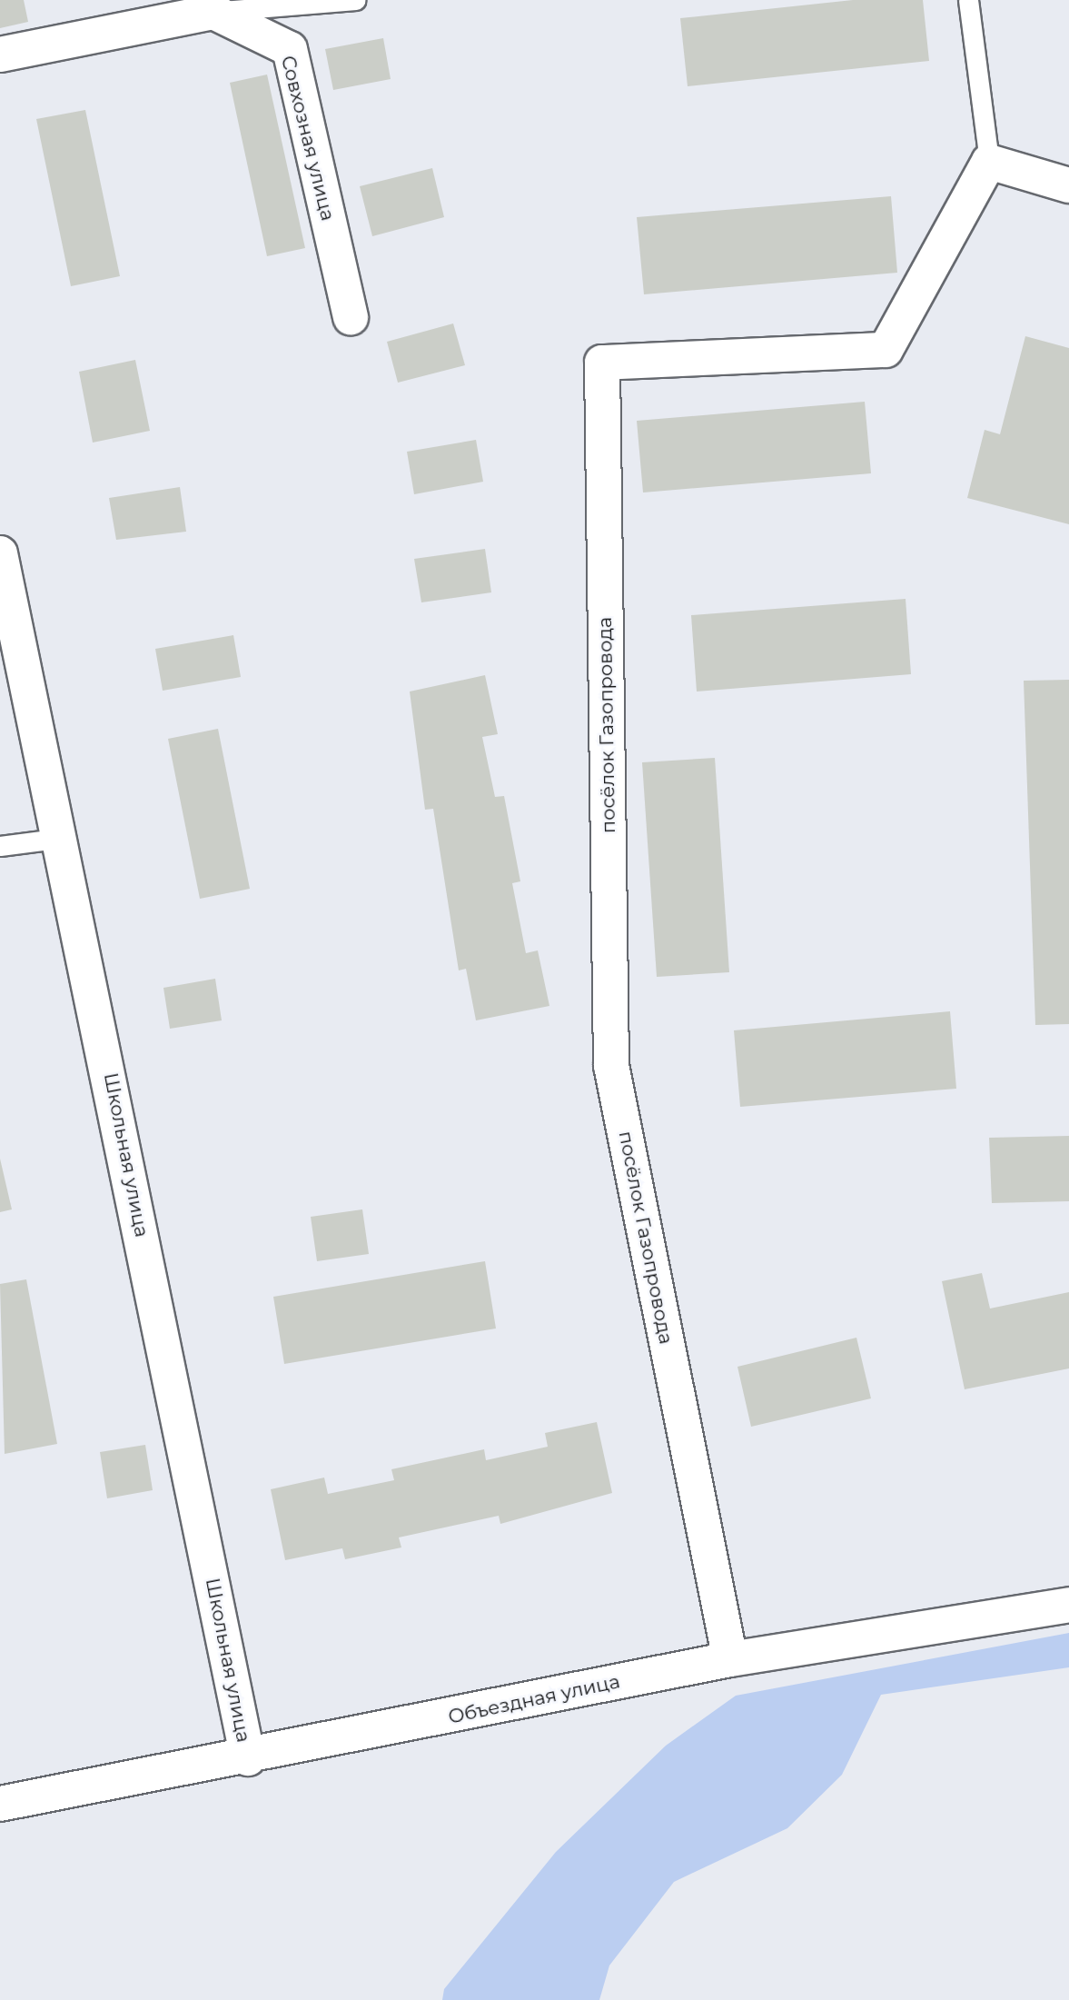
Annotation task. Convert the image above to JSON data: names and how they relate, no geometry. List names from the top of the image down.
{
  "streets": {
    "street": [
      "Совхозная улица",
      "посёлок Газопровода",
      "Школьная улица",
      "Объездная улица"
    ]
  },
  "crossings": [
    ["посёлок Газопровода", "Объездная улица"],
    ["Школьная улица", "Объездная улица"]
  ]
}
